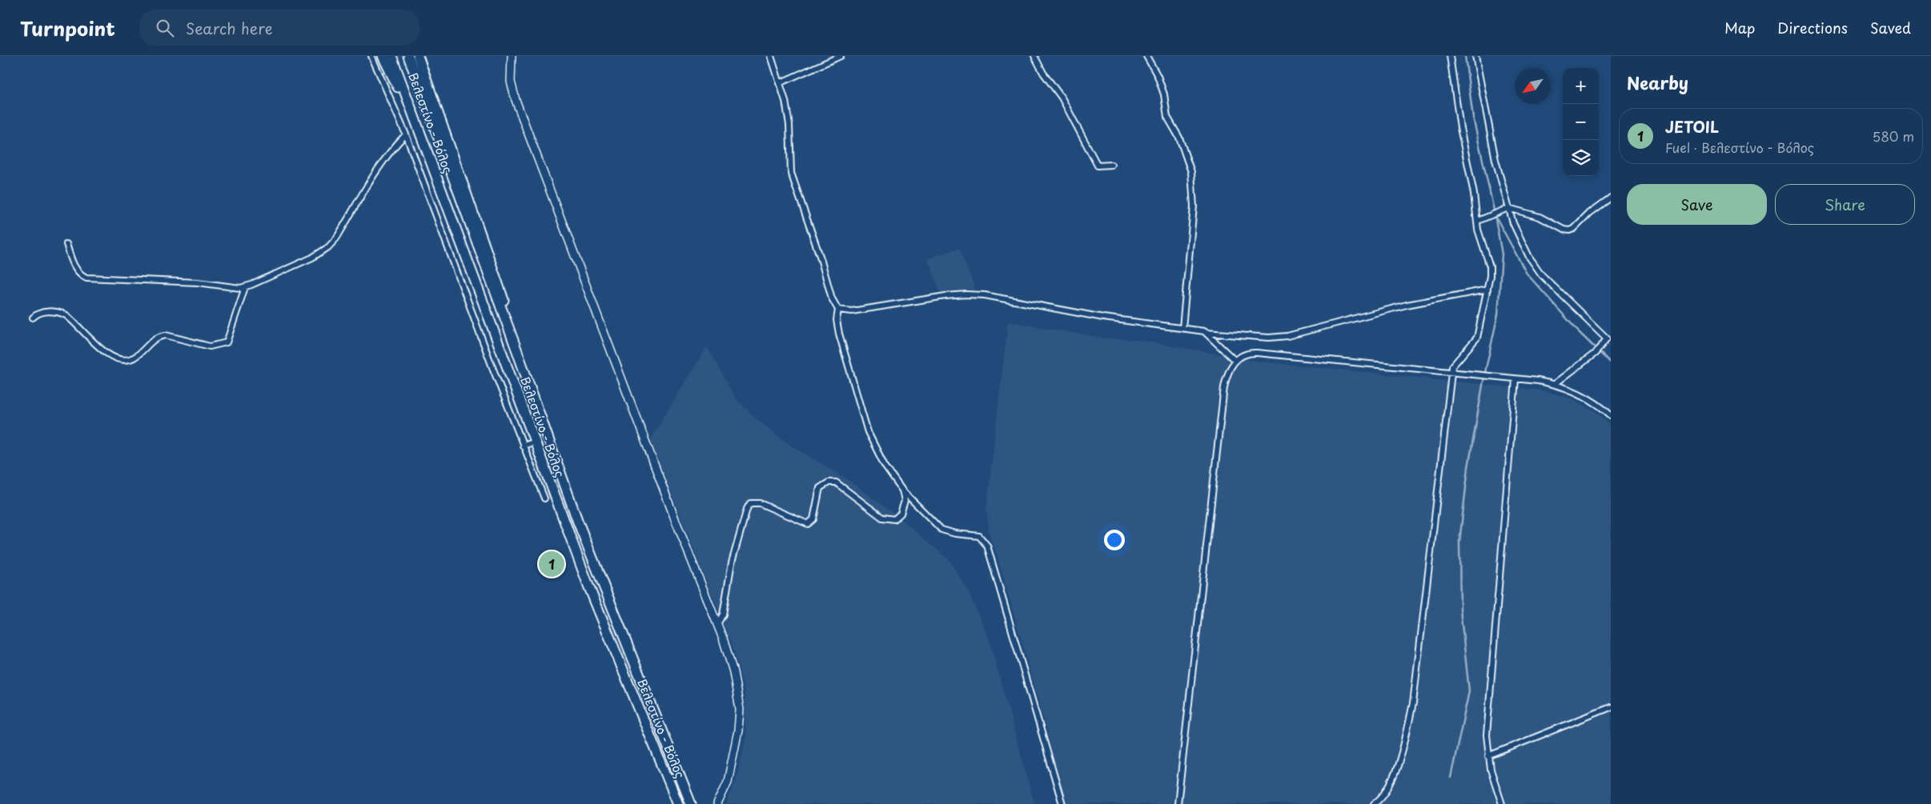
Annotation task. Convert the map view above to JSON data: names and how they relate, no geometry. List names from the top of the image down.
{
  "streets": {
    "highway": ["Βελεστίνο - Βόλος"]
  },
  "north": "bottom left",
  "page": {
    "header": "Turnpoint",
    "search": "Search here",
    "nav": ["Map", "Directions", "Saved"],
    "heading": "Nearby",
    "map_buttons": ["+", "−"],
    "list": [
      {
        "mark": "1",
        "name": "JETOIL",
        "note": "Fuel · Βελεστίνο - Βόλος",
        "value": "580 m"
      }
    ],
    "buttons": ["Save", "Share"],
    "pins": "1"
  }
}
